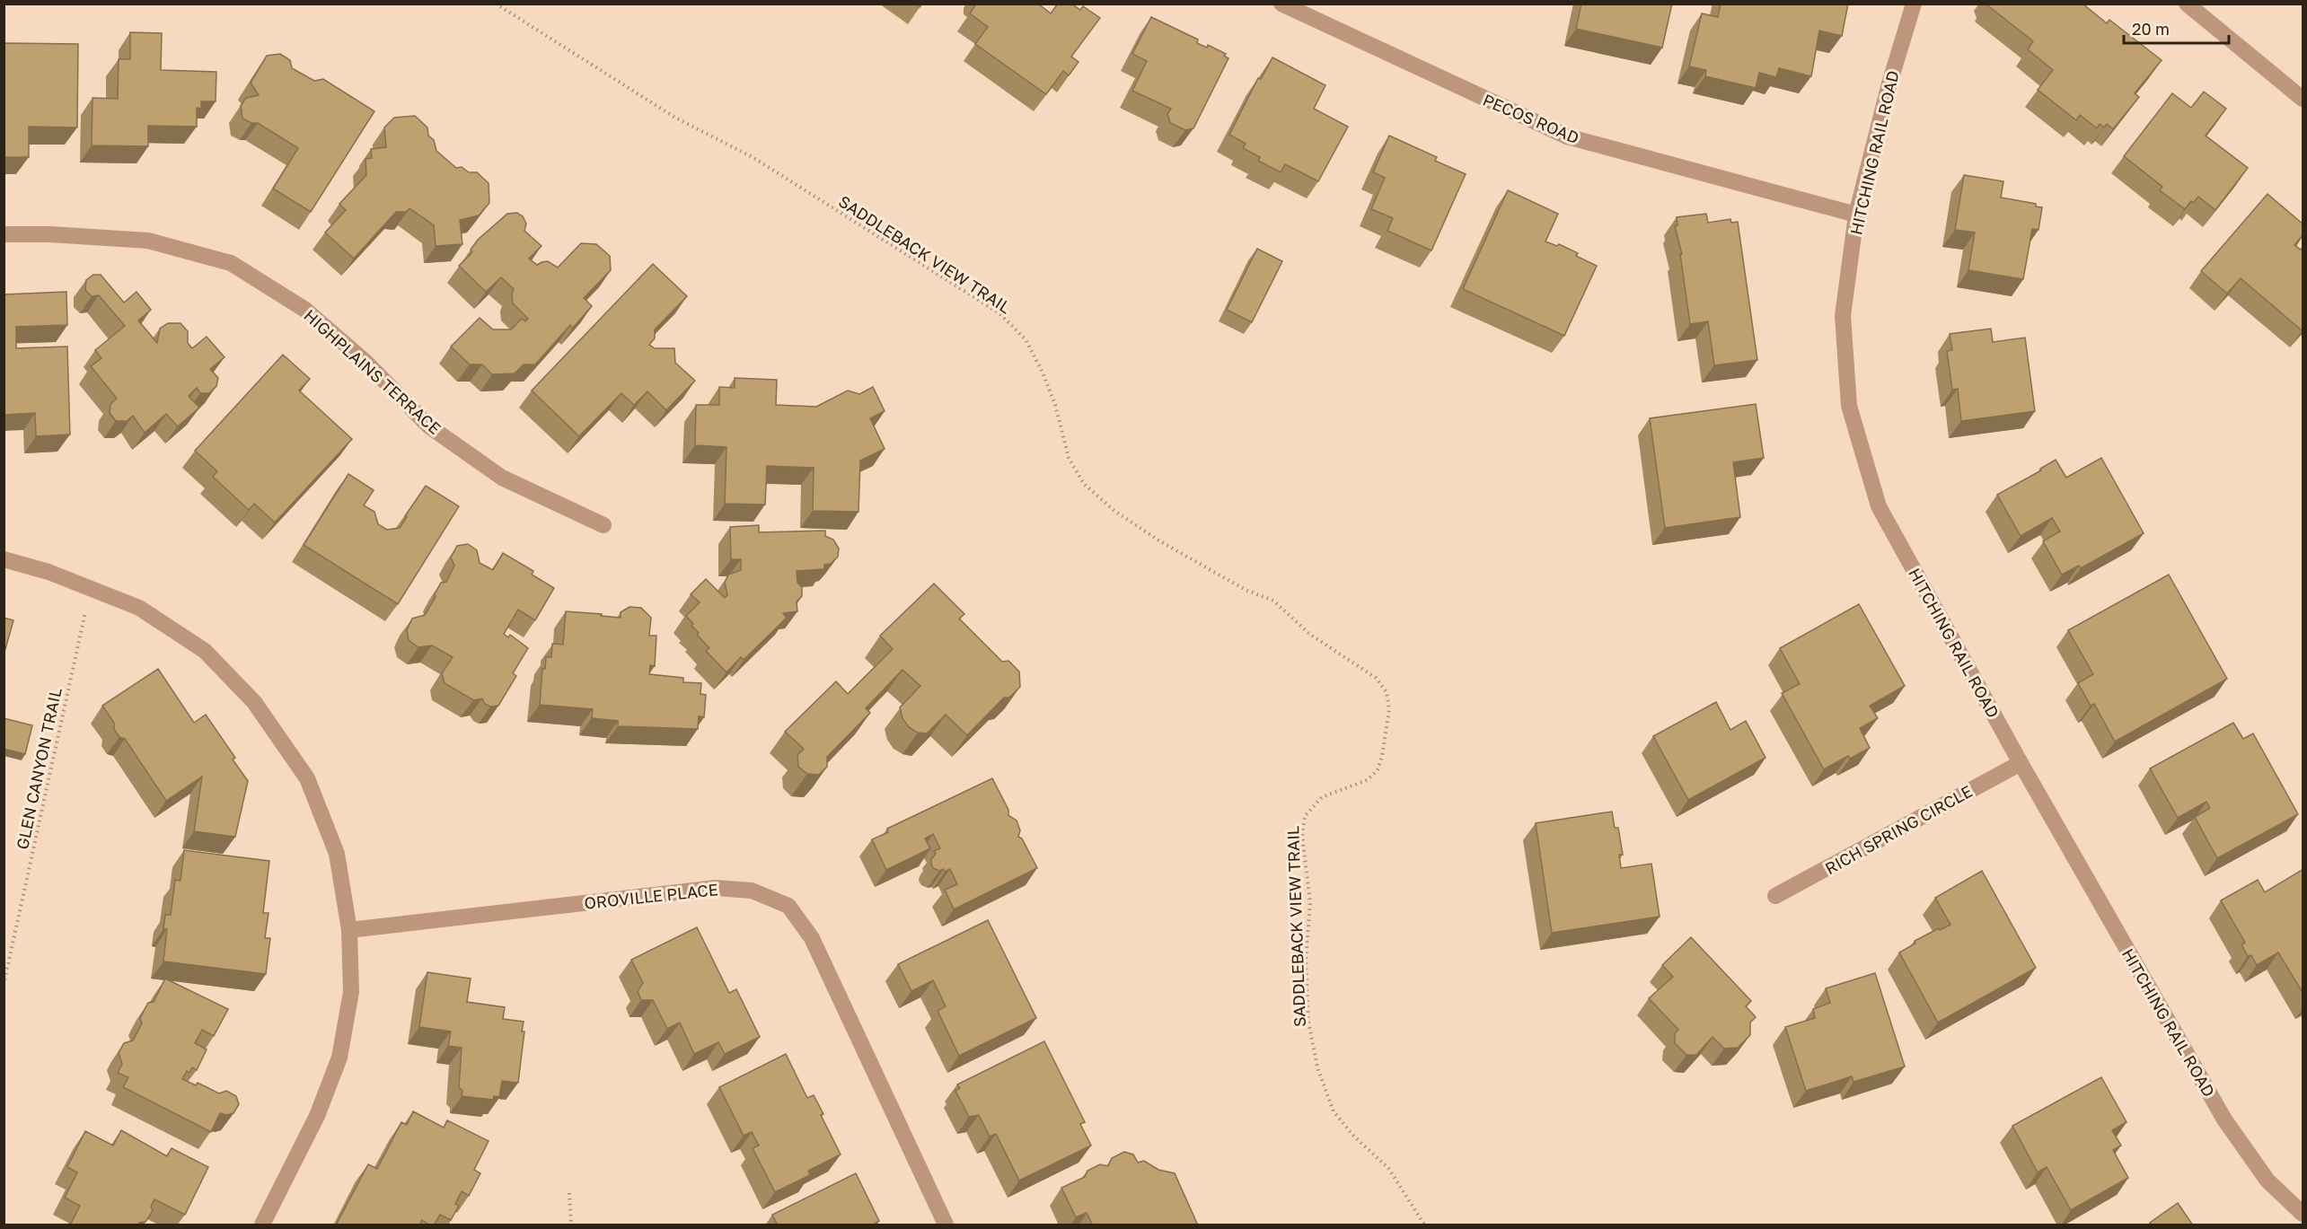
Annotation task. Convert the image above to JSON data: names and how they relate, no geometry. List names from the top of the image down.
{
  "streets": {
    "street": [
      "PECOS ROAD",
      "HITCHING RAIL ROAD",
      "HIGHPLAINS TERRACE",
      "RICH SPRING CIRCLE",
      "OROVILLE PLACE"
    ],
    "path": ["SADDLEBACK VIEW TRAIL", "GLEN CANYON TRAIL"]
  },
  "crossings": [
    ["PECOS ROAD", "HITCHING RAIL ROAD"],
    ["HITCHING RAIL ROAD", "RICH SPRING CIRCLE"]
  ],
  "scale_bar": "20 m"
}
